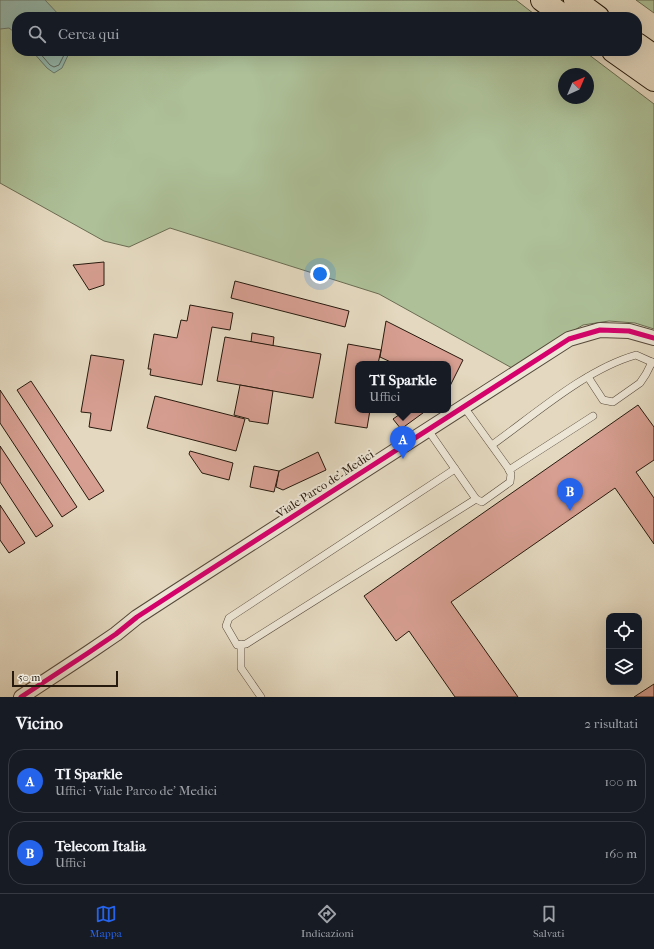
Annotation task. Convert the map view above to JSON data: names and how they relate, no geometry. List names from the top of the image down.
{
  "streets": {
    "street": ["Viale Parco de' Medici"]
  },
  "scale_bar": "50 m",
  "north": "top right",
  "page": {
    "search": "Cerca qui",
    "popup": ["TI Sparkle", "Uffici"],
    "pins": ["A", "B"],
    "scale": "50 m",
    "heading": ["Vicino", "2 risultati"],
    "list": [
      {
        "mark": "A",
        "name": "TI Sparkle",
        "note": "Uffici · Viale Parco de' Medici",
        "value": "100 m"
      },
      {
        "mark": "B",
        "name": "Telecom Italia",
        "note": "Uffici",
        "value": "160 m"
      }
    ],
    "nav": ["Mappa", "Indicazioni", "Salvati"]
  }
}
